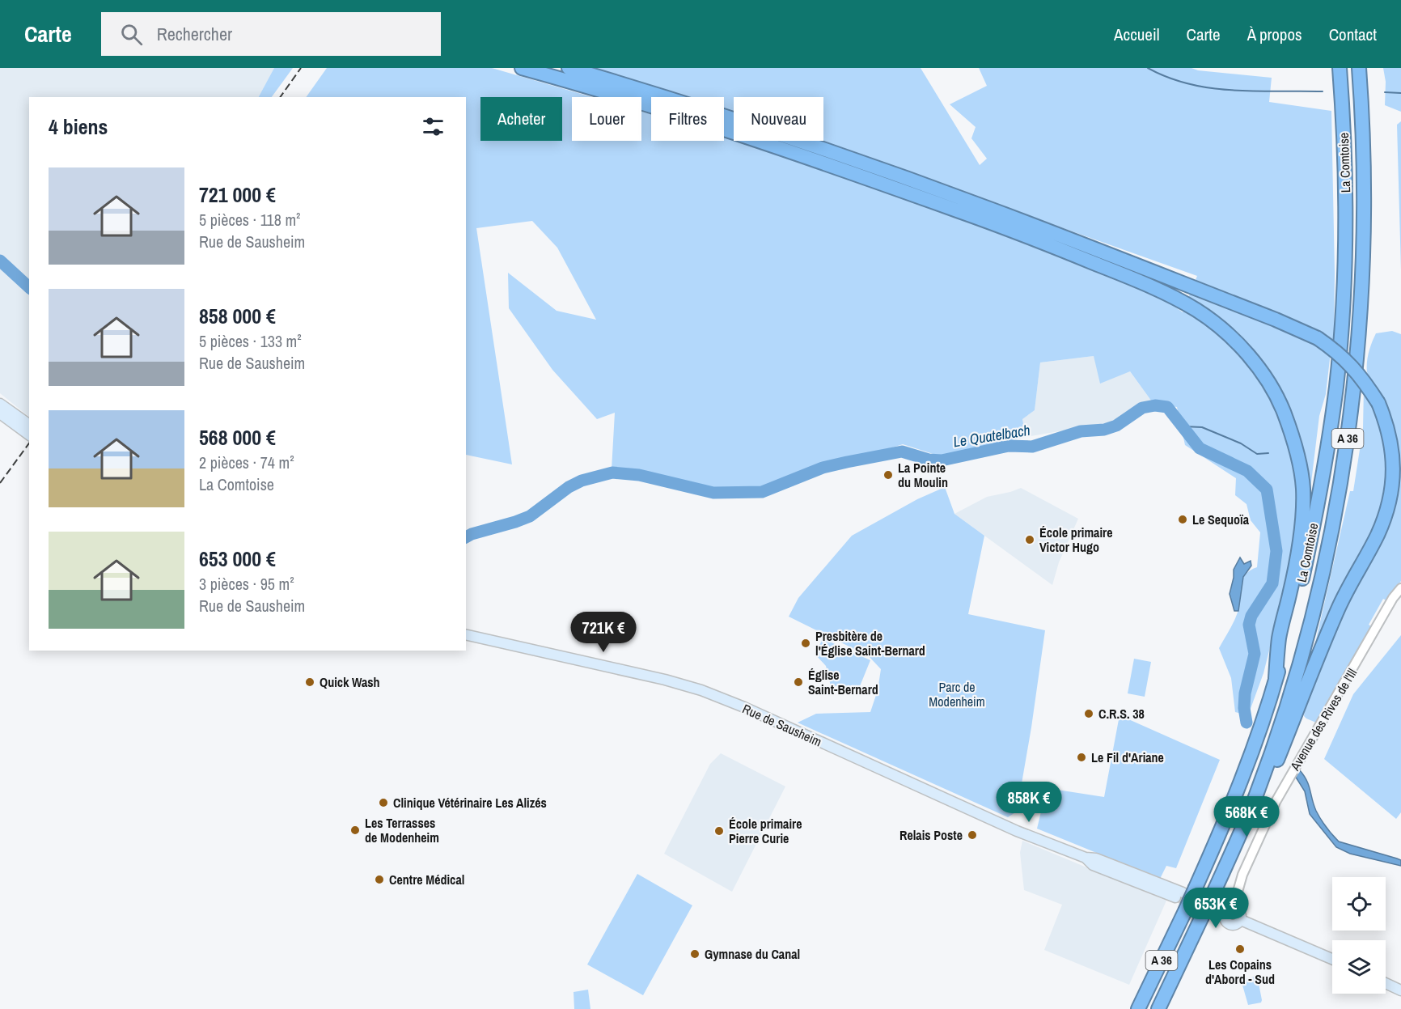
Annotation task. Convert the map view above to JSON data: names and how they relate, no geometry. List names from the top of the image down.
{
  "streets": {
    "highway": ["La Comtoise", "A 36"],
    "main road": ["Rue de Sausheim"],
    "street": ["Avenue des Rives de l'Ill"]
  },
  "crossings": [
    ["La Comtoise", "Rue de Sausheim"]
  ],
  "water": ["Le Quatelbach"],
  "parks": ["Parc de Modenheim"],
  "places": [
    "La Pointe du Moulin",
    "Le Sequoïa",
    "École primaire Victor Hugo",
    "Presbitère de l'Église Saint-Bernard",
    "Quick Wash",
    "Église Saint-Bernard",
    "C.R.S. 38",
    "Le Fil d'Ariane",
    "Clinique Vétérinaire Les Alizés",
    "Les Terrasses de Modenheim",
    "École primaire Pierre Curie",
    "Relais Poste",
    "Centre Médical",
    "Les Copains d'Abord - Sud",
    "Gymnase du Canal"
  ],
  "page": {
    "header": "Carte",
    "search": "Rechercher",
    "nav": [
      "Accueil",
      "Carte",
      "À propos",
      "Contact"
    ],
    "chip": [
      "Acheter",
      "Louer",
      "Filtres",
      "Nouveau"
    ],
    "heading": "4 biens",
    "list": [
      {
        "name": "721 000 €",
        "note": "5 pièces · 118 m² · Rue de Sausheim"
      },
      {
        "name": "858 000 €",
        "note": "5 pièces · 133 m² · Rue de Sausheim"
      },
      {
        "name": "568 000 €",
        "note": "2 pièces · 74 m² · La Comtoise"
      },
      {
        "name": "653 000 €",
        "note": "3 pièces · 95 m² · Rue de Sausheim"
      }
    ],
    "price": [
      "721K €",
      "858K €",
      "568K €",
      "653K €"
    ]
  }
}
